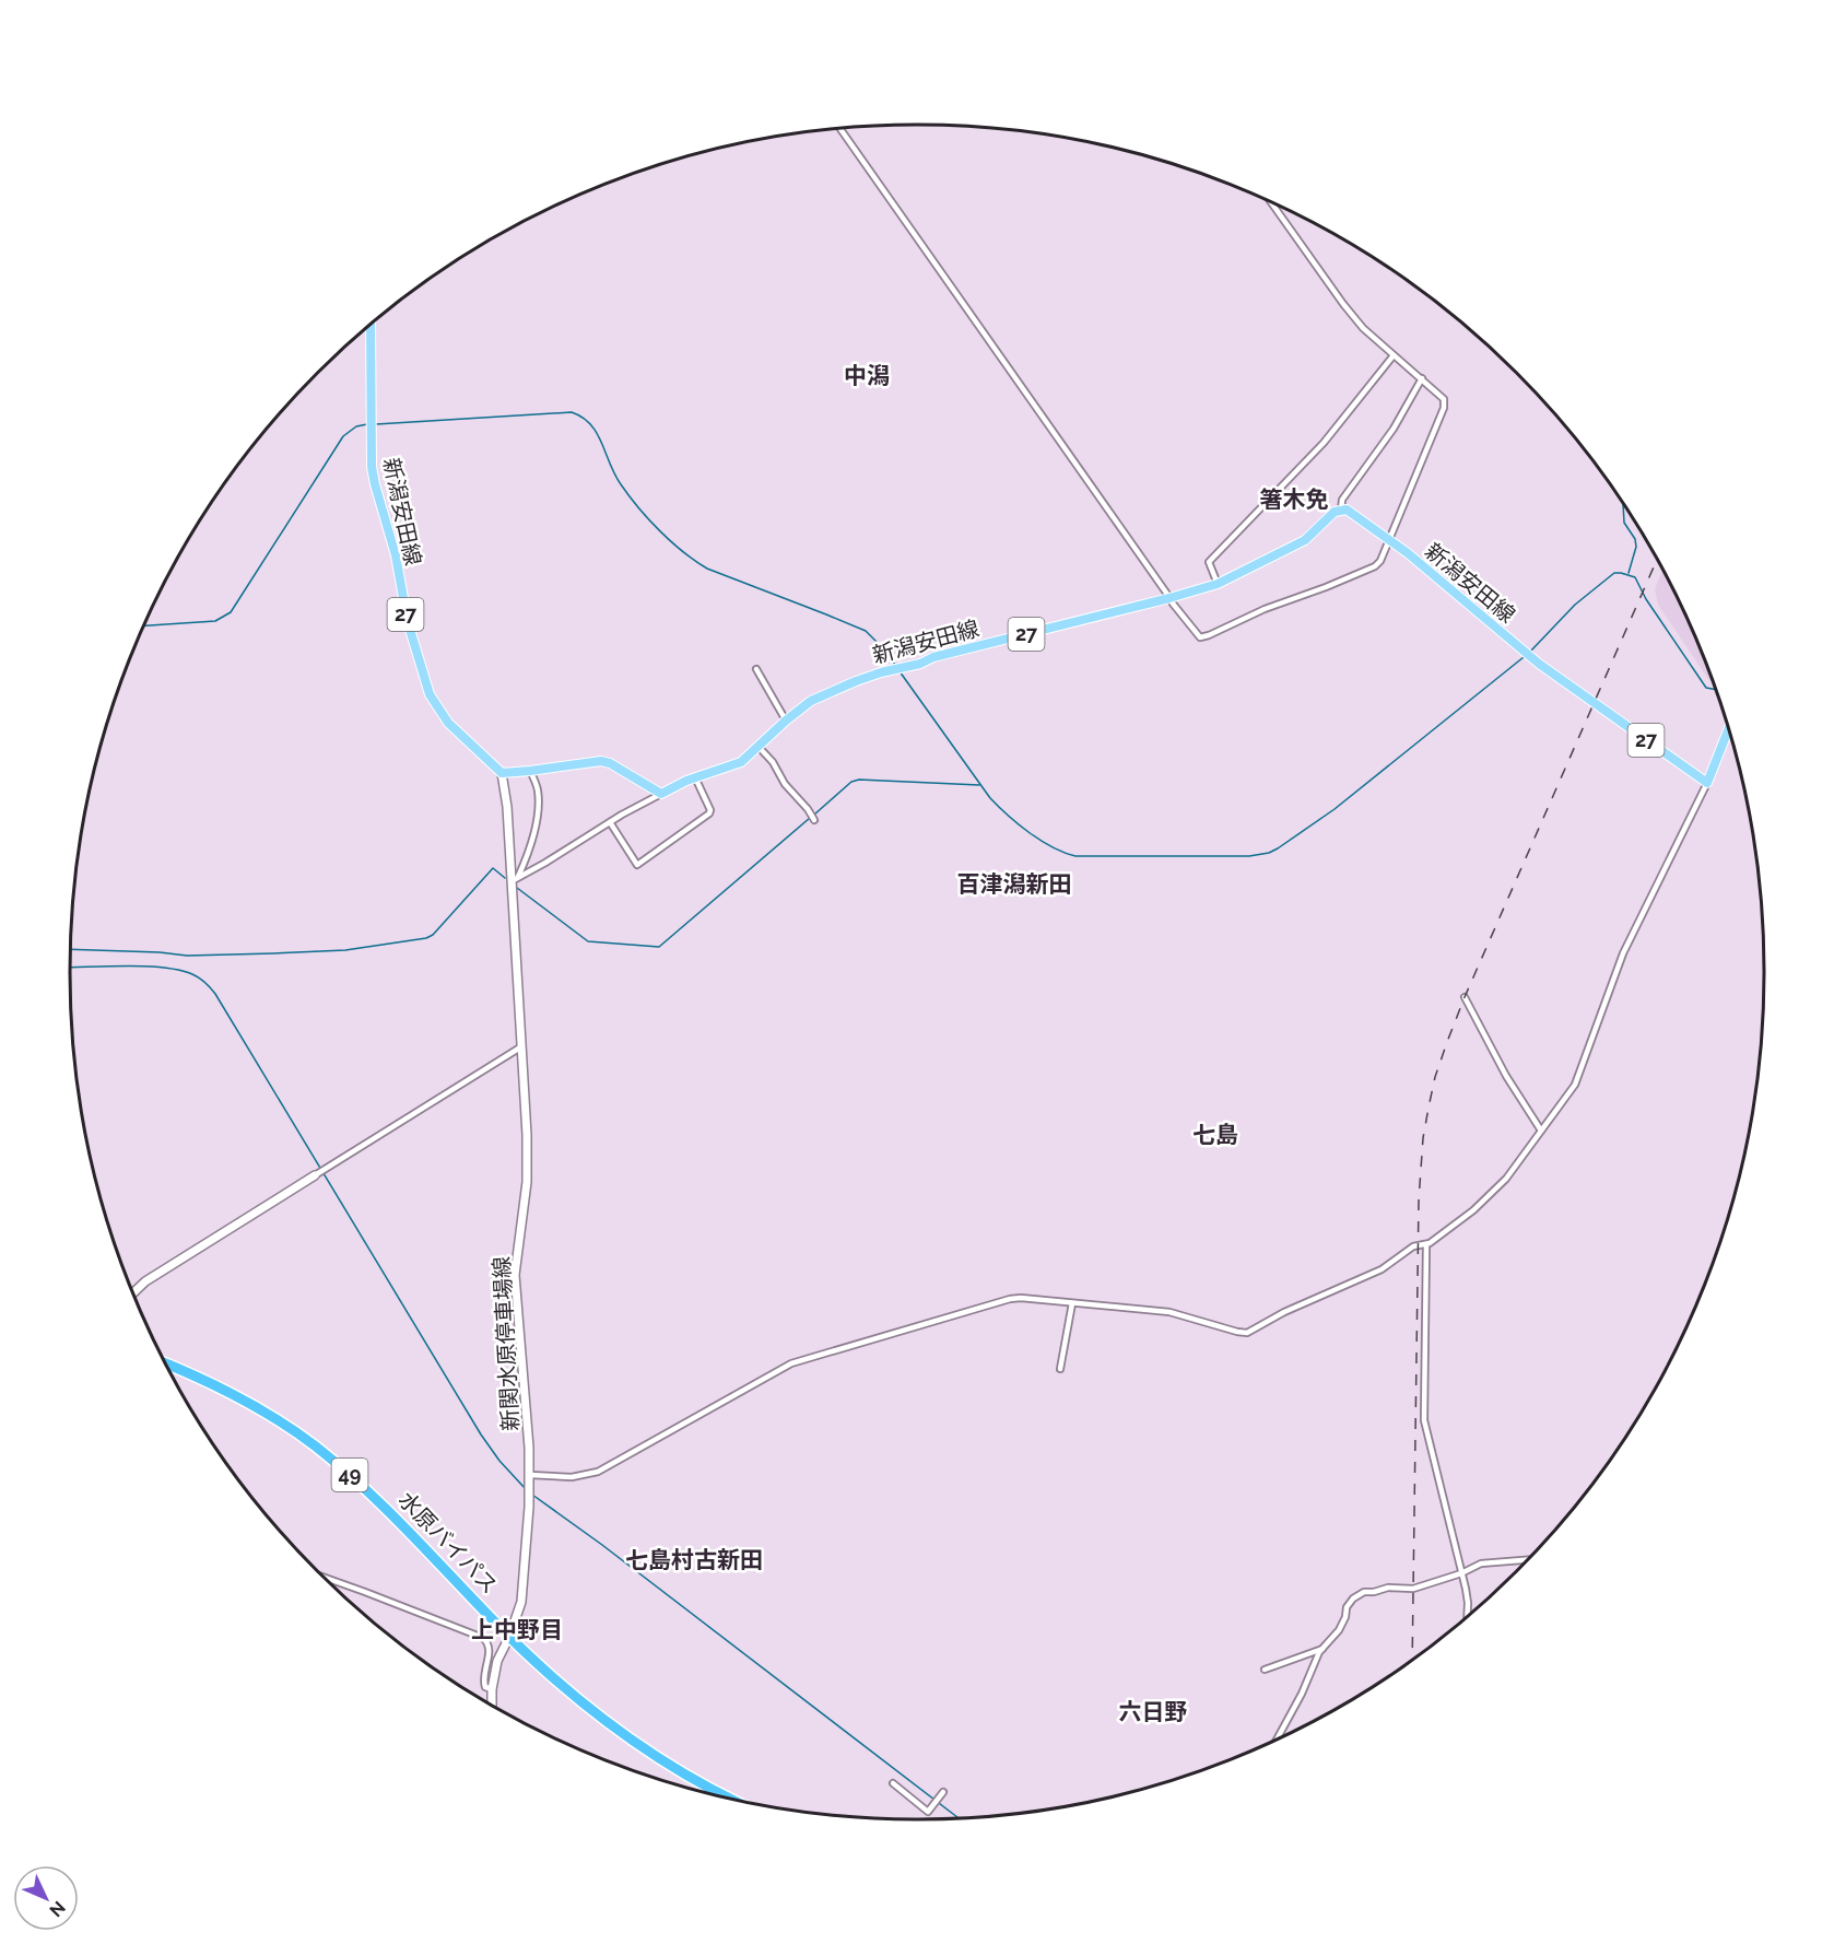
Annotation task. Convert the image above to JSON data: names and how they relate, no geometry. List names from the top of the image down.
{
  "streets": {
    "highway": ["49", "水原バイパス"],
    "main road": ["新潟安田線", "27", "新関水原停車場線"]
  },
  "crossings": [
    ["新潟安田線", "新関水原停車場線"],
    ["新関水原停車場線", "水原バイパス"]
  ],
  "districts": [
    "中潟",
    "箸木免",
    "百津潟新田",
    "七島",
    "七島村古新田",
    "上中野目",
    "六日野"
  ],
  "north": "bottom right"
}
